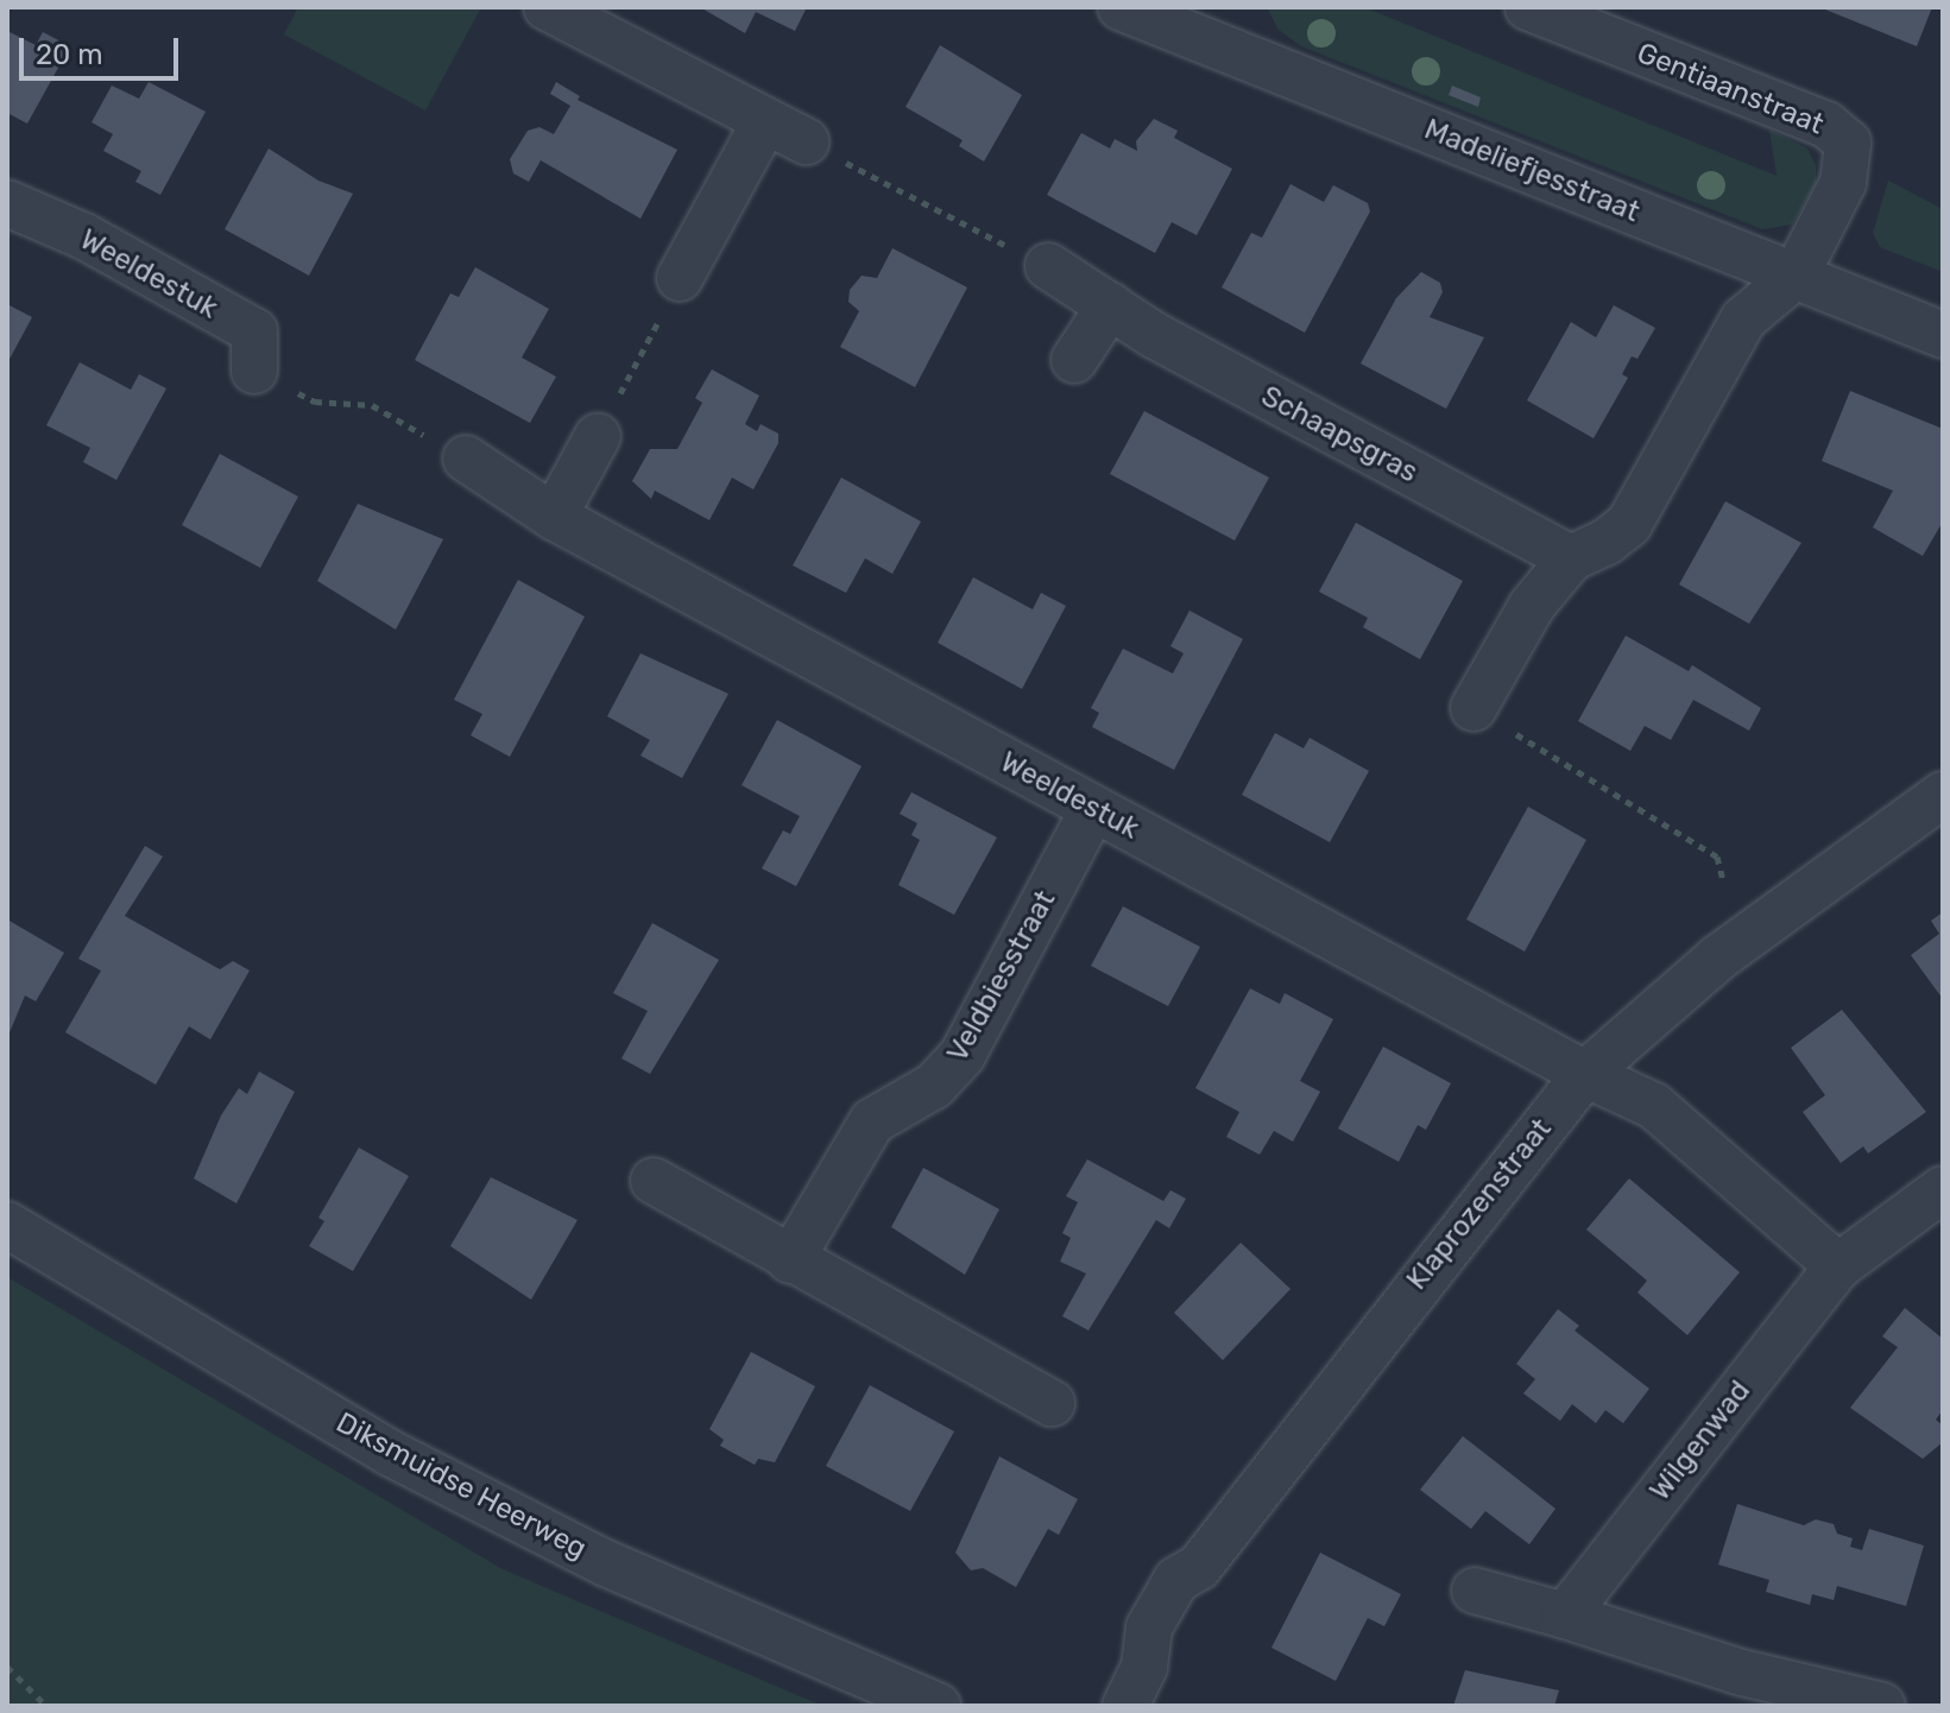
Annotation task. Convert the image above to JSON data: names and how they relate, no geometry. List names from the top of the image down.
{
  "streets": {
    "street": [
      "Gentiaanstraat",
      "Madeliefjesstraat",
      "Weeldestuk",
      "Schaapsgras",
      "Veldbiesstraat",
      "Klaprozenstraat",
      "Wilgenwad",
      "Diksmuidse Heerweg"
    ]
  },
  "crossings": [
    ["Gentiaanstraat", "Madeliefjesstraat"],
    ["Weeldestuk", "Veldbiesstraat"],
    ["Weeldestuk", "Klaprozenstraat"]
  ],
  "scale_bar": "20 m"
}
